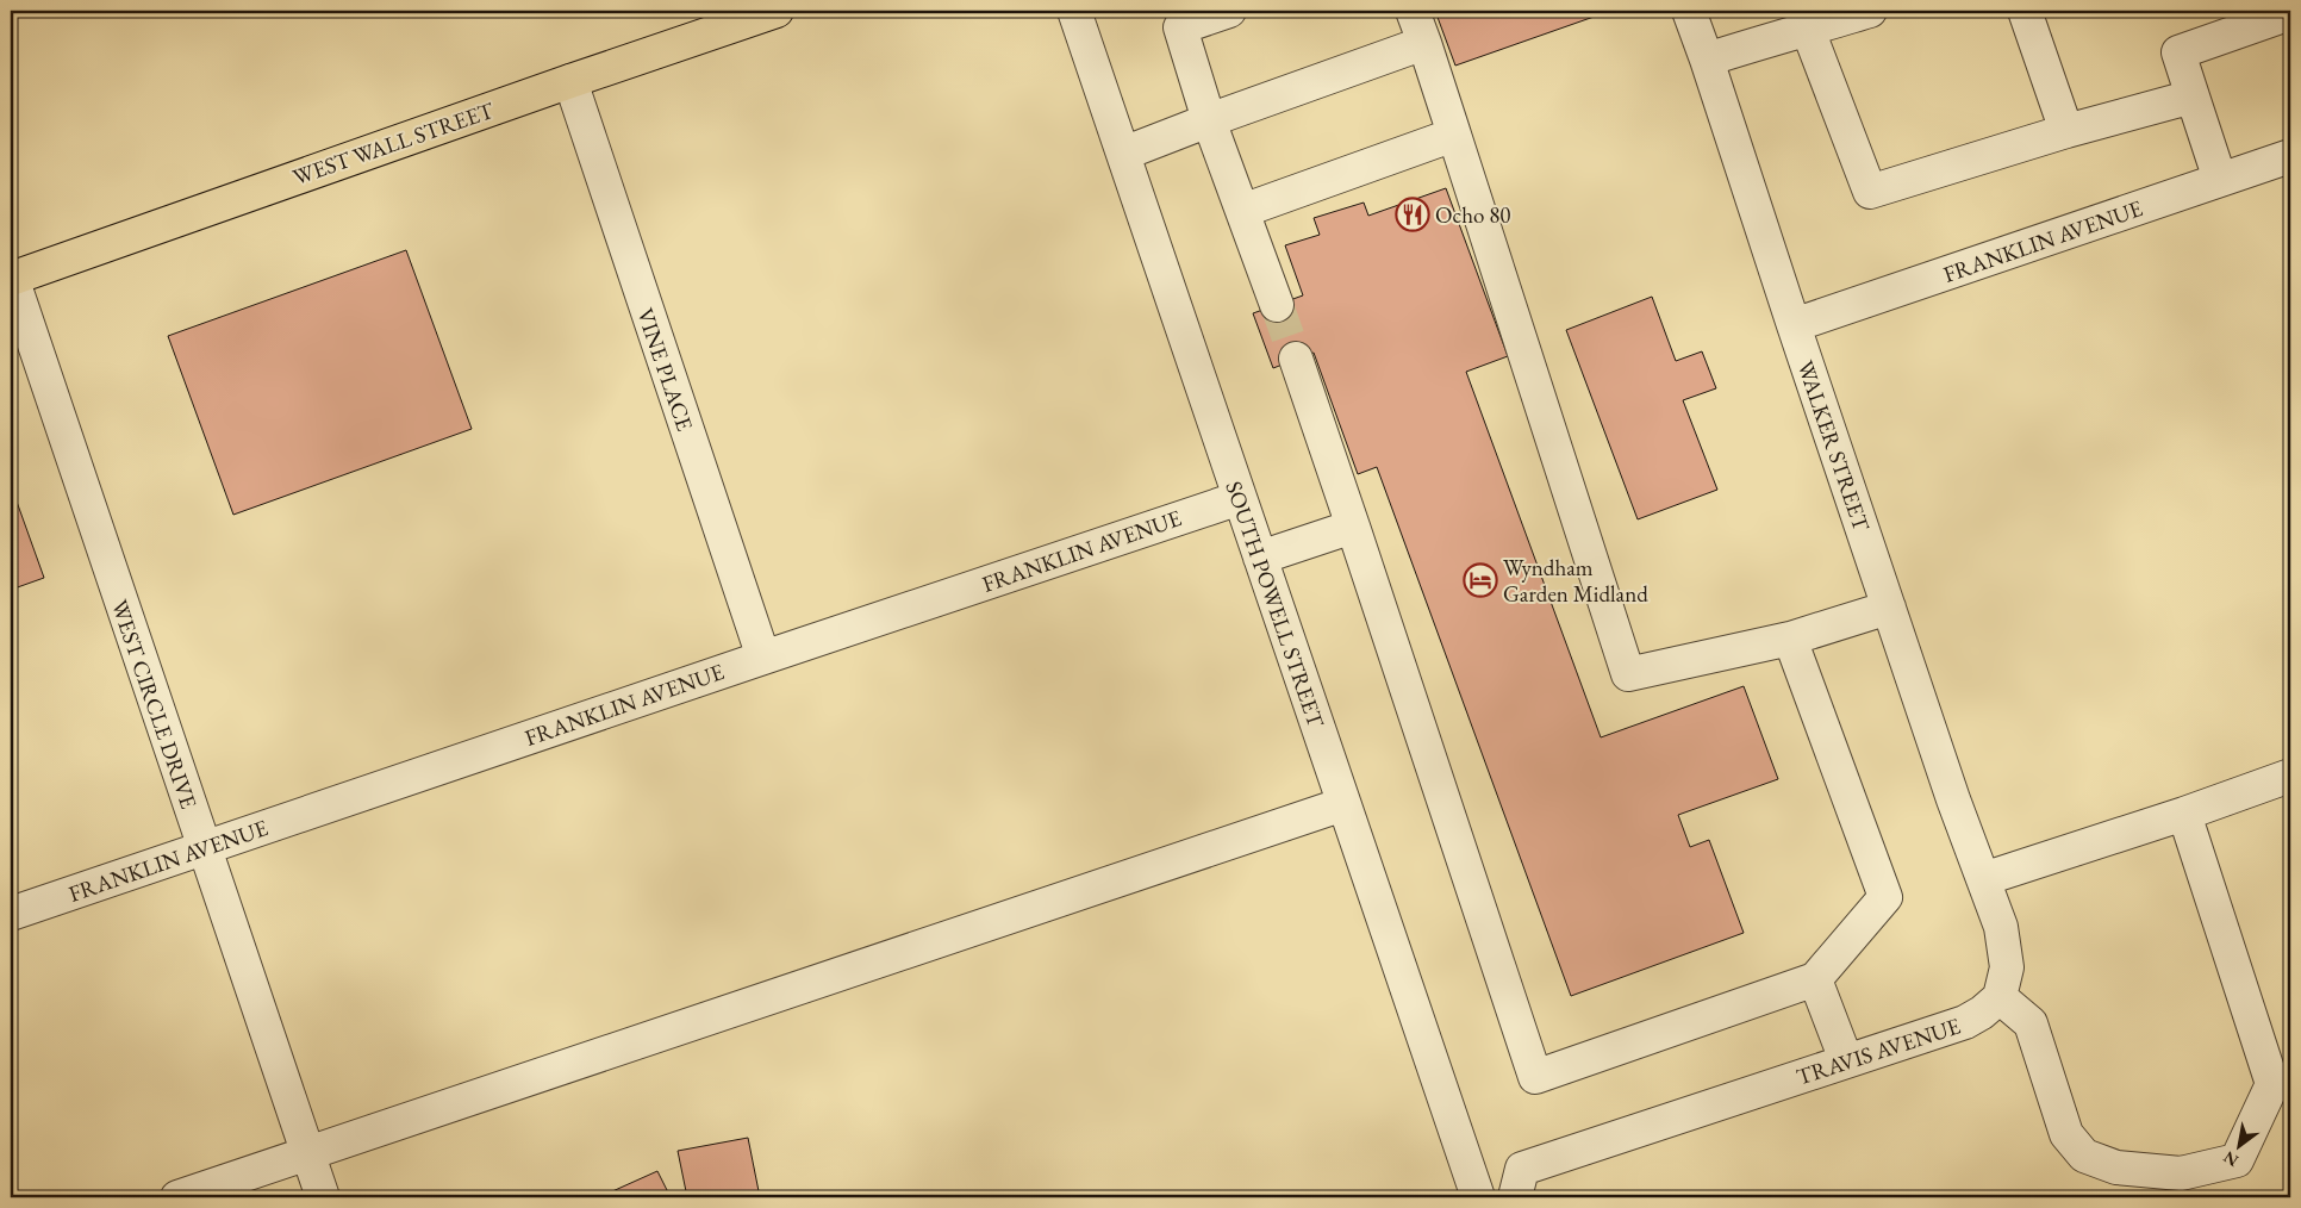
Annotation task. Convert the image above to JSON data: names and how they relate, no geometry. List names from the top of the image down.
{
  "streets": {
    "main road": ["WEST WALL STREET"],
    "street": [
      "FRANKLIN AVENUE",
      "VINE PLACE",
      "WALKER STREET",
      "SOUTH POWELL STREET",
      "WEST CIRCLE DRIVE",
      "TRAVIS AVENUE"
    ]
  },
  "crossings": [
    ["WEST WALL STREET", "VINE PLACE"],
    ["WEST WALL STREET", "WEST CIRCLE DRIVE"],
    ["FRANKLIN AVENUE", "VINE PLACE"],
    ["FRANKLIN AVENUE", "WALKER STREET"],
    ["FRANKLIN AVENUE", "SOUTH POWELL STREET"],
    ["FRANKLIN AVENUE", "WEST CIRCLE DRIVE"]
  ],
  "places": {
    "restaurant": ["Ocho 80"],
    "hotel": ["Wyndham Garden Midland"]
  },
  "north": "bottom left"
}
